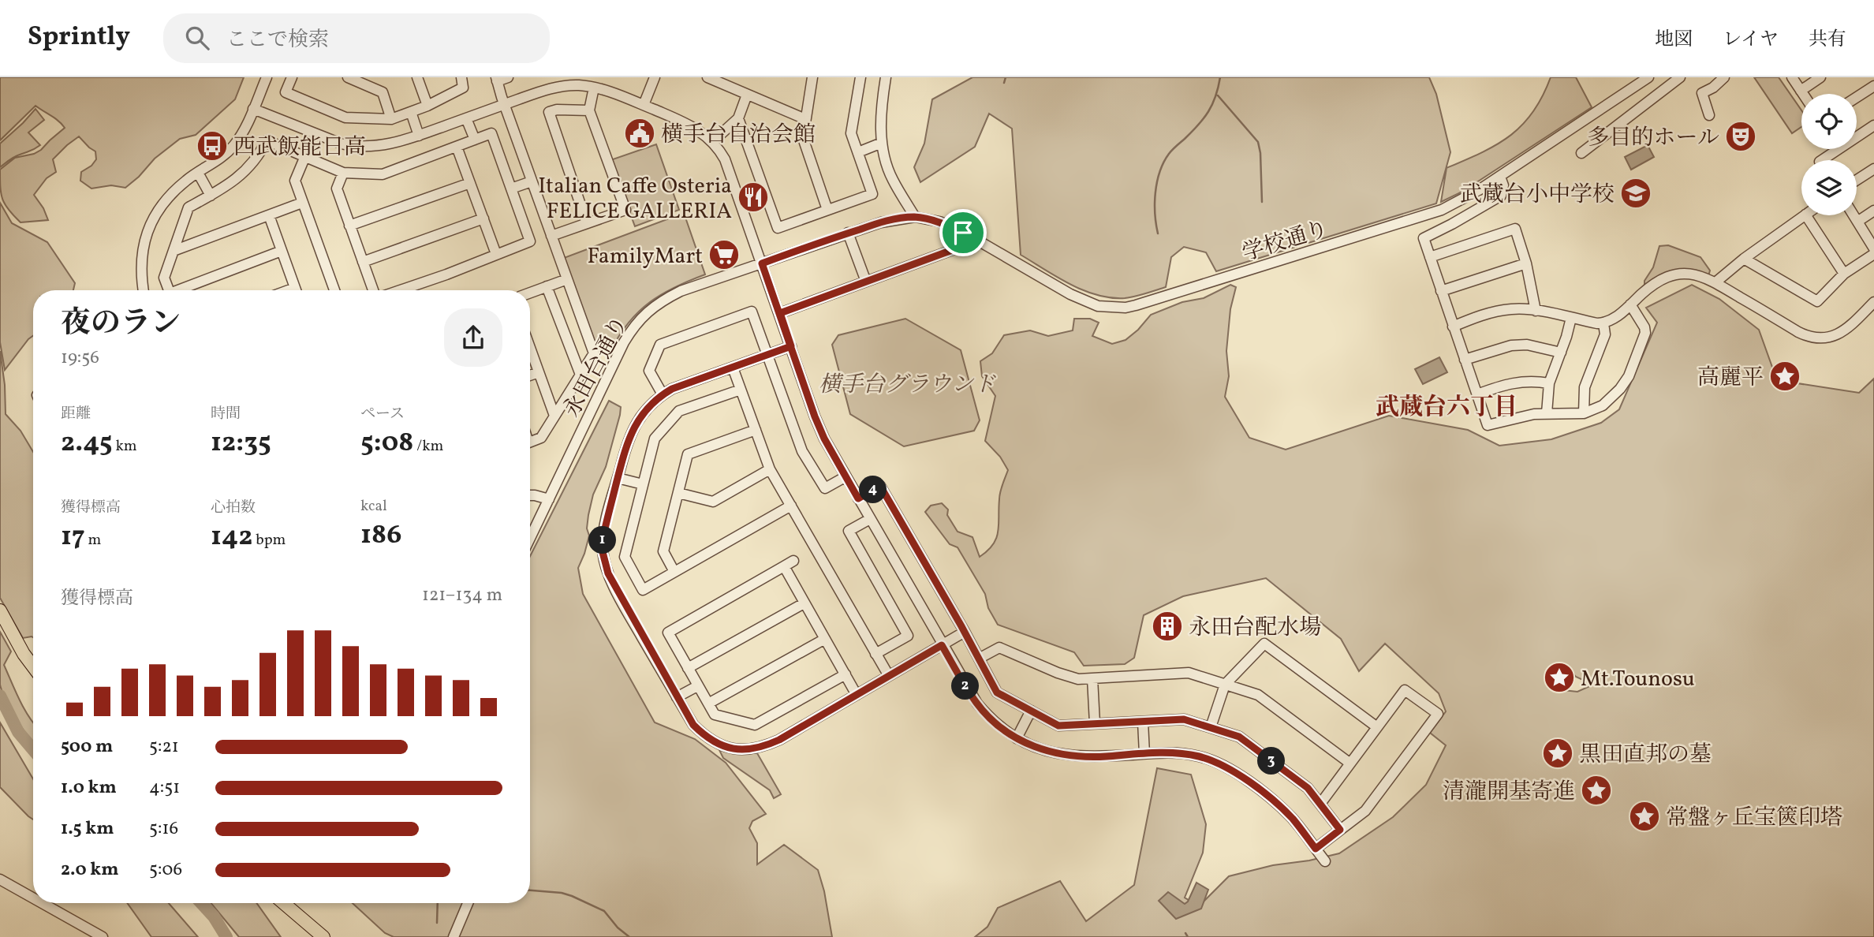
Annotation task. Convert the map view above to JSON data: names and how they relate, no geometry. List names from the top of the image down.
{
  "streets": {
    "street": ["学校通り", "永田台通り"]
  },
  "crossings": [
    ["学校通り", "永田台通り"]
  ],
  "districts": ["武蔵台六丁目"],
  "parks": ["横手台グラウンド"],
  "places": {
    "public building": ["横手台自治会館"],
    "theatre": ["多目的ホール"],
    "bus stop": ["西武飯能日高"],
    "school or university": ["武蔵台小中学校"],
    "restaurant": ["Italian Caffe Osteria FELICE GALLERIA"],
    "supermarket": ["FamilyMart"],
    "place": [
      "高麗平",
      "Mt.Tounosu",
      "黒田直邦の墓",
      "清瀧開基寄進",
      "常盤ヶ丘宝篋印塔"
    ],
    "building": ["永田台配水場"]
  },
  "page": {
    "header": "Sprintly",
    "search": "ここで検索",
    "nav": ["地図", "レイヤ", "共有"],
    "heading": ["夜のラン", "19:56"],
    "stats": [
      ["距離", "2.45 km"],
      ["時間", "12:35"],
      ["ペース", "5:08 /km"],
      ["獲得標高", "17 m"],
      ["心拍数", "142 bpm"],
      ["kcal", "186"]
    ],
    "pins": [
      "4",
      "1",
      "2",
      "3"
    ],
    "chart": ["獲得標高", "121–134 m"],
    "list": [
      {
        "name": "500 m",
        "note": "5:21"
      },
      {
        "name": "1.0 km",
        "note": "4:51"
      },
      {
        "name": "1.5 km",
        "note": "5:16"
      },
      {
        "name": "2.0 km",
        "note": "5:06"
      }
    ]
  }
}
